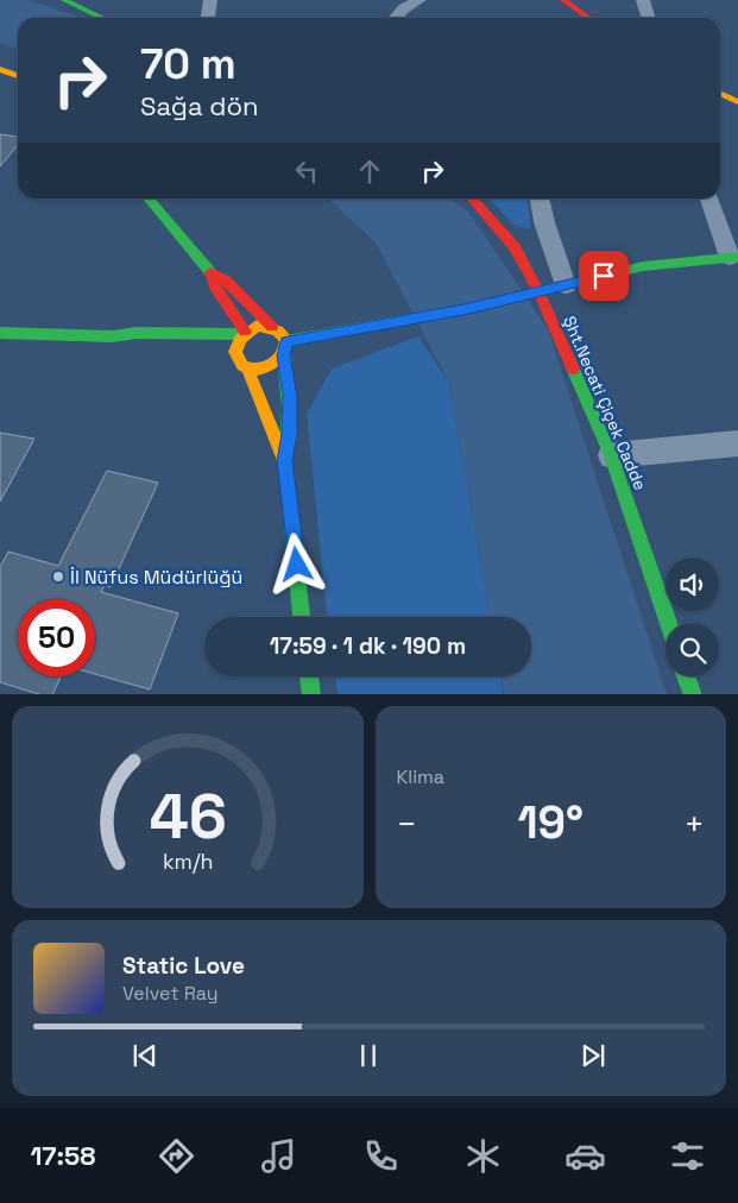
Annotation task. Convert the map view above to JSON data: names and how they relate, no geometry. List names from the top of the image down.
{
  "streets": {
    "street": ["Şht.Necati Çiçek Cadde"]
  },
  "places": ["İl Nüfus Müdürlüğü"],
  "page": {
    "turn": ["70 m", "Sağa dön"],
    "limit": "50",
    "trip": "17:59 · 1 dk · 190 m",
    "tile": "Klima",
    "heat": ["−", "19°", "+"],
    "song": ["Static Love", "Velvet Ray"],
    "tabs": "17:58",
    "gauge": ["46", "km/h"]
  }
}
